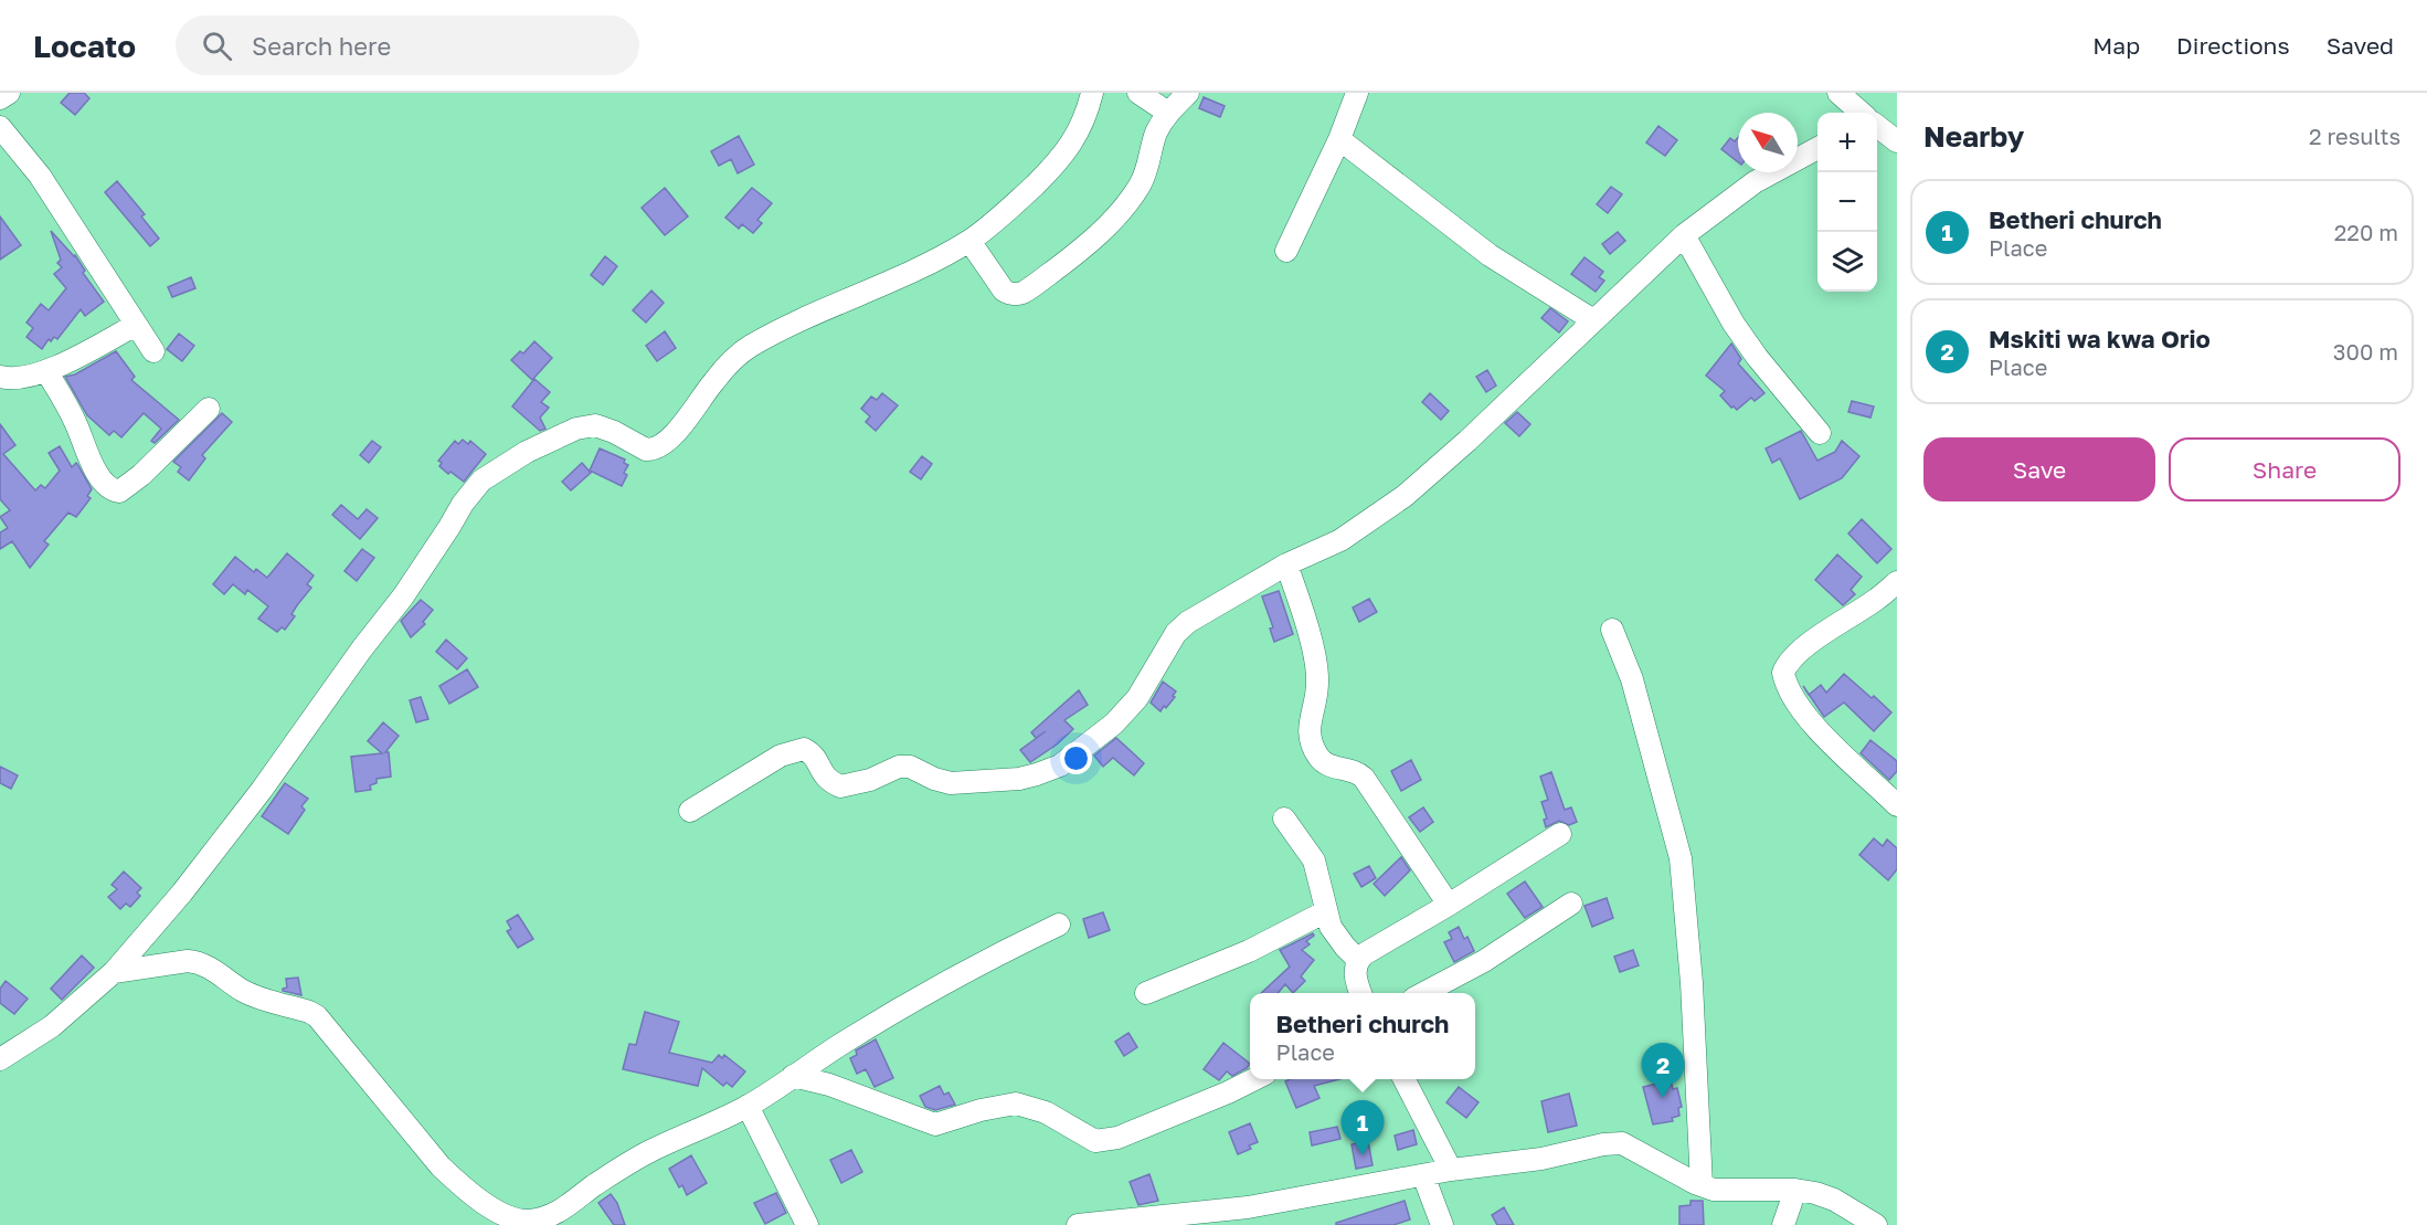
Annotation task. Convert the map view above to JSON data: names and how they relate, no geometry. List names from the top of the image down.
{
  "north": "top left",
  "page": {
    "header": "Locato",
    "search": "Search here",
    "nav": ["Map", "Directions", "Saved"],
    "heading": ["Nearby", "2 results"],
    "map_buttons": ["+", "−"],
    "list": [
      {
        "mark": "1",
        "name": "Betheri church",
        "note": "Place",
        "value": "220 m"
      },
      {
        "mark": "2",
        "name": "Mskiti wa kwa Orio",
        "note": "Place",
        "value": "300 m"
      }
    ],
    "buttons": ["Save", "Share"],
    "popup": ["Betheri church", "Place"],
    "pins": ["2", "1"]
  }
}
